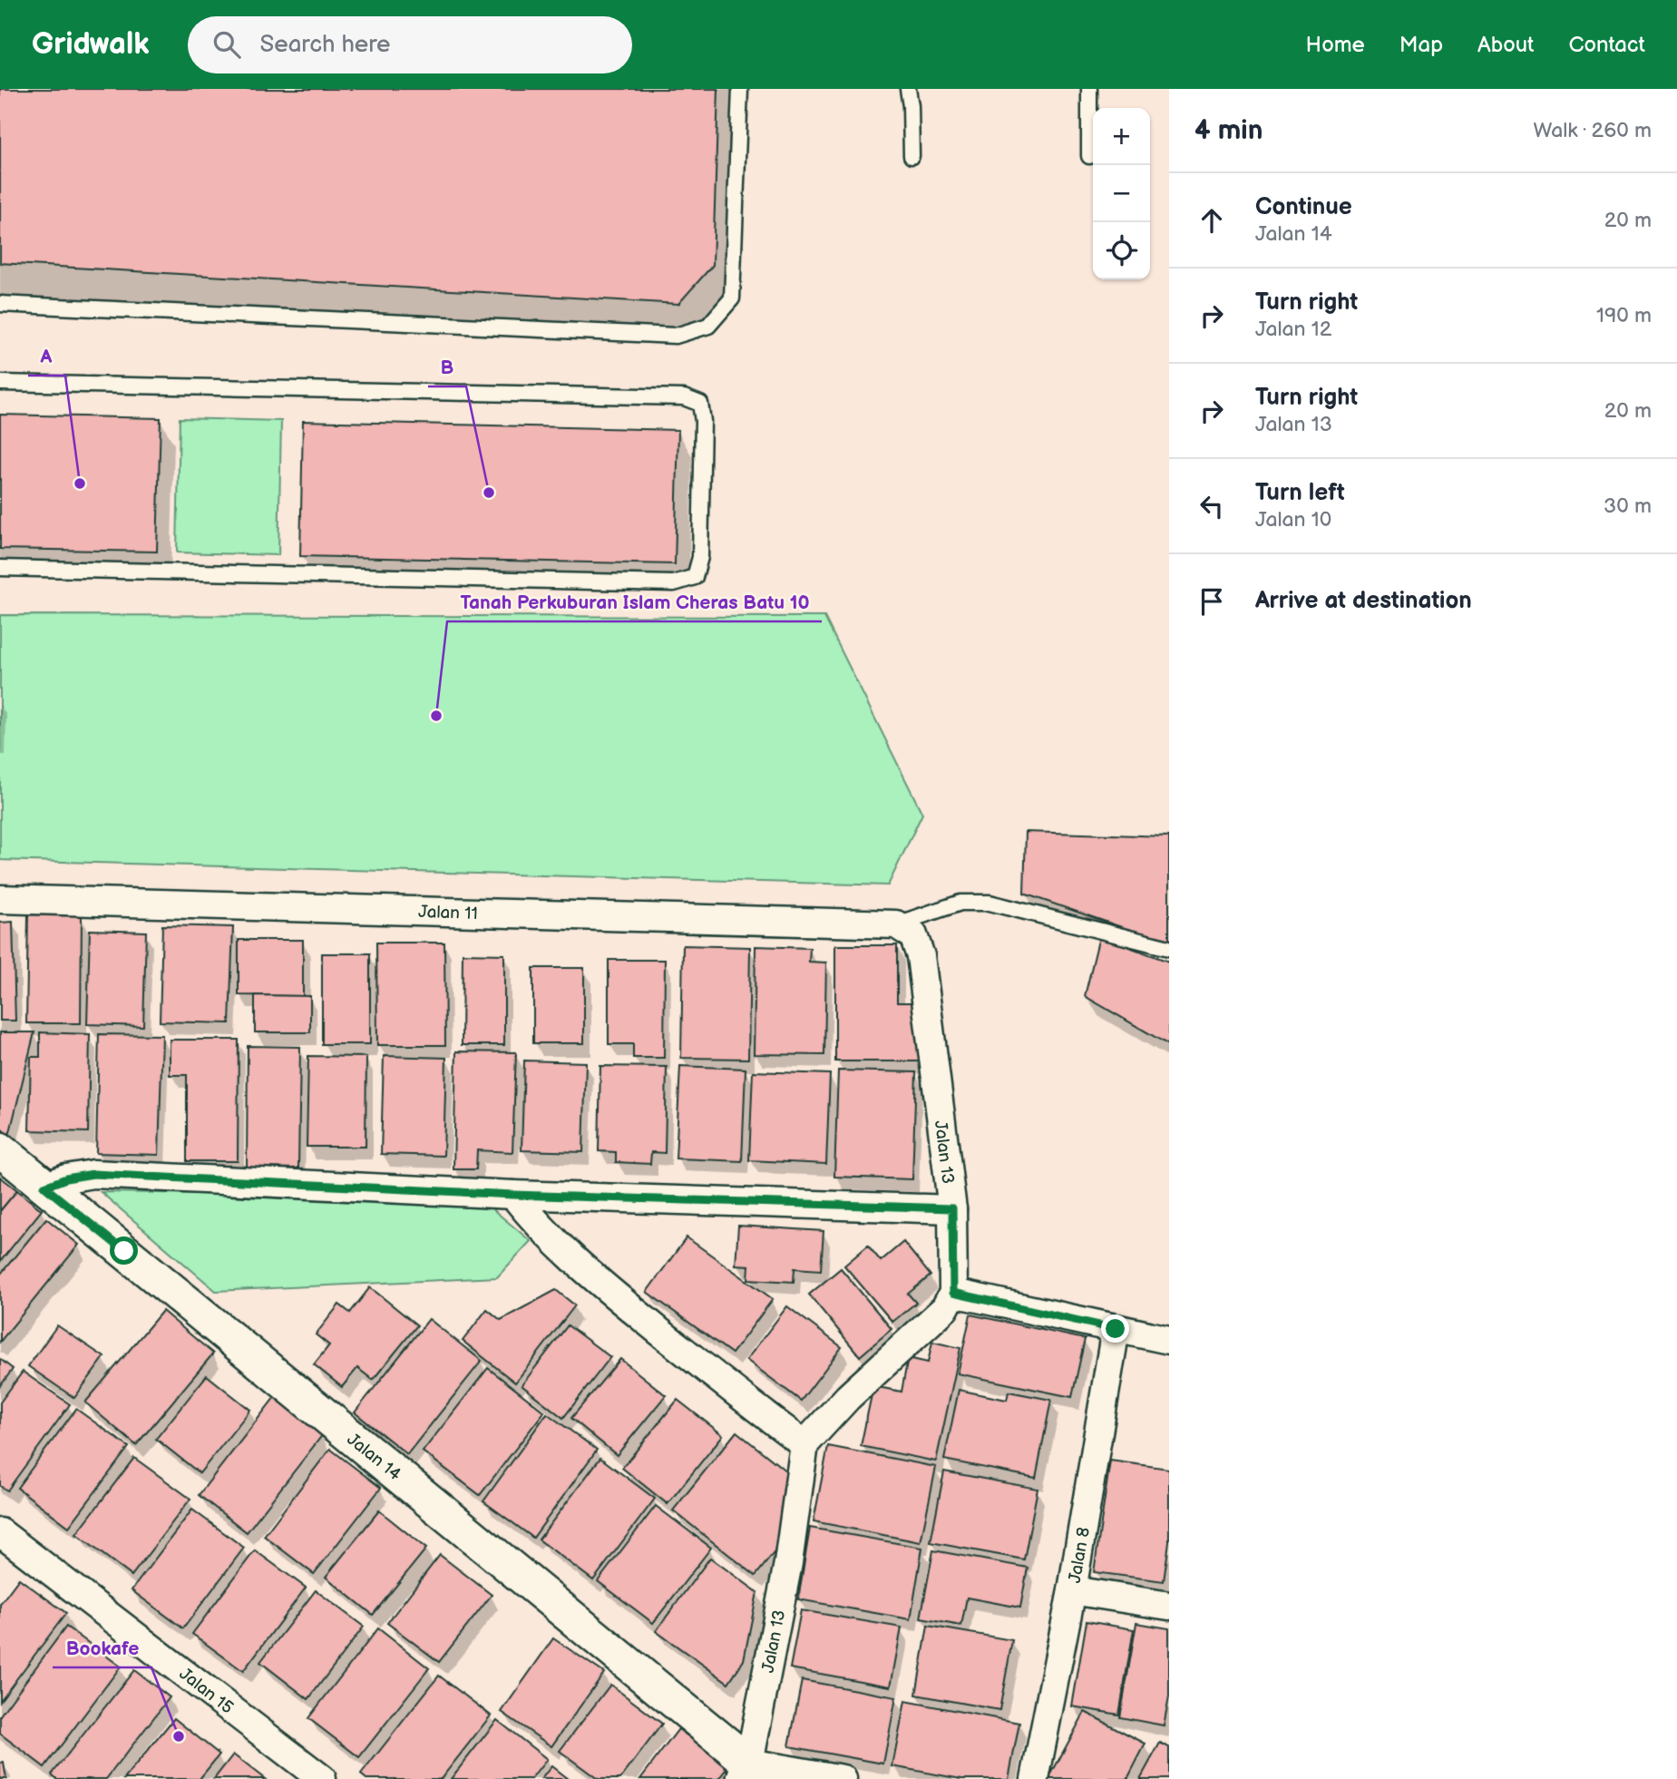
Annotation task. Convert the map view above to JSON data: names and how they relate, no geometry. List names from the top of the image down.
{
  "streets": {
    "street": [
      "Jalan 11",
      "Jalan 13",
      "Jalan 14",
      "Jalan 8",
      "Jalan 15"
    ]
  },
  "crossings": [
    ["Jalan 11", "Jalan 13"],
    ["Jalan 13", "Jalan 14"]
  ],
  "places": [
    "A",
    "B",
    "Tanah Perkuburan Islam Cheras Batu 10",
    "Bookafe"
  ],
  "page": {
    "header": "Gridwalk",
    "search": "Search here",
    "nav": [
      "Home",
      "Map",
      "About",
      "Contact"
    ],
    "heading": ["4 min", "Walk · 260 m"],
    "map_buttons": ["+", "−"],
    "list": [
      ["Continue", "Jalan 14", "20 m"],
      ["Turn right", "Jalan 12", "190 m"],
      ["Turn right", "Jalan 13", "20 m"],
      ["Turn left", "Jalan 10", "30 m"],
      "Arrive at destination"
    ]
  }
}
